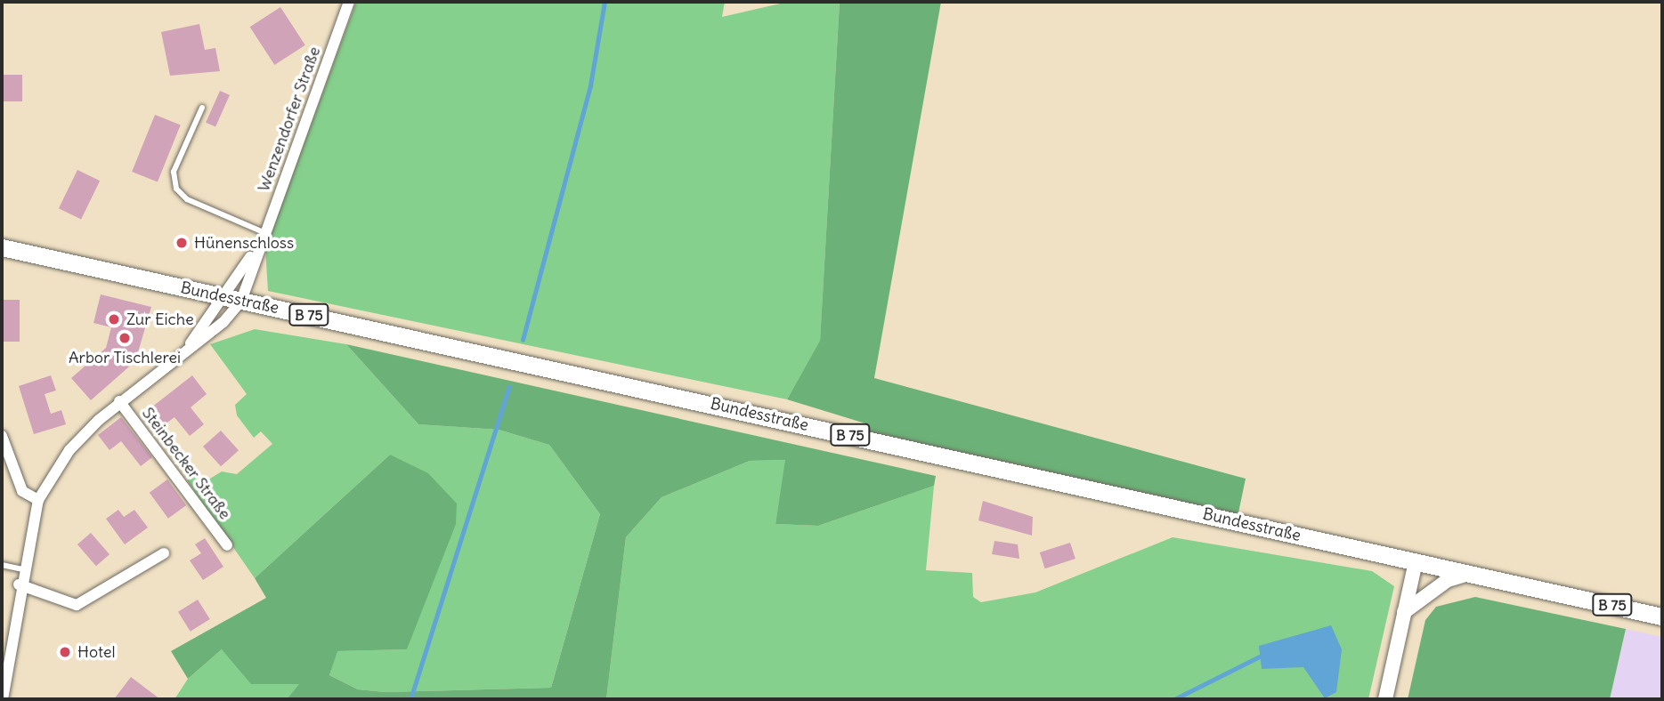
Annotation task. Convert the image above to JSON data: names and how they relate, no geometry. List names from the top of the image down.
{
  "streets": {
    "main road": ["Bundesstraße", "B 75"],
    "street": ["Wenzendorfer Straße", "Steinbecker Straße"]
  },
  "crossings": [
    ["Wenzendorfer Straße", "Bundesstraße"],
    ["Wenzendorfer Straße", "Steinbecker Straße"],
    ["Bundesstraße", "Steinbecker Straße"]
  ],
  "places": [
    "Hünenschloss",
    "Zur Eiche",
    "Arbor Tischlerei",
    "Hotel"
  ]
}
